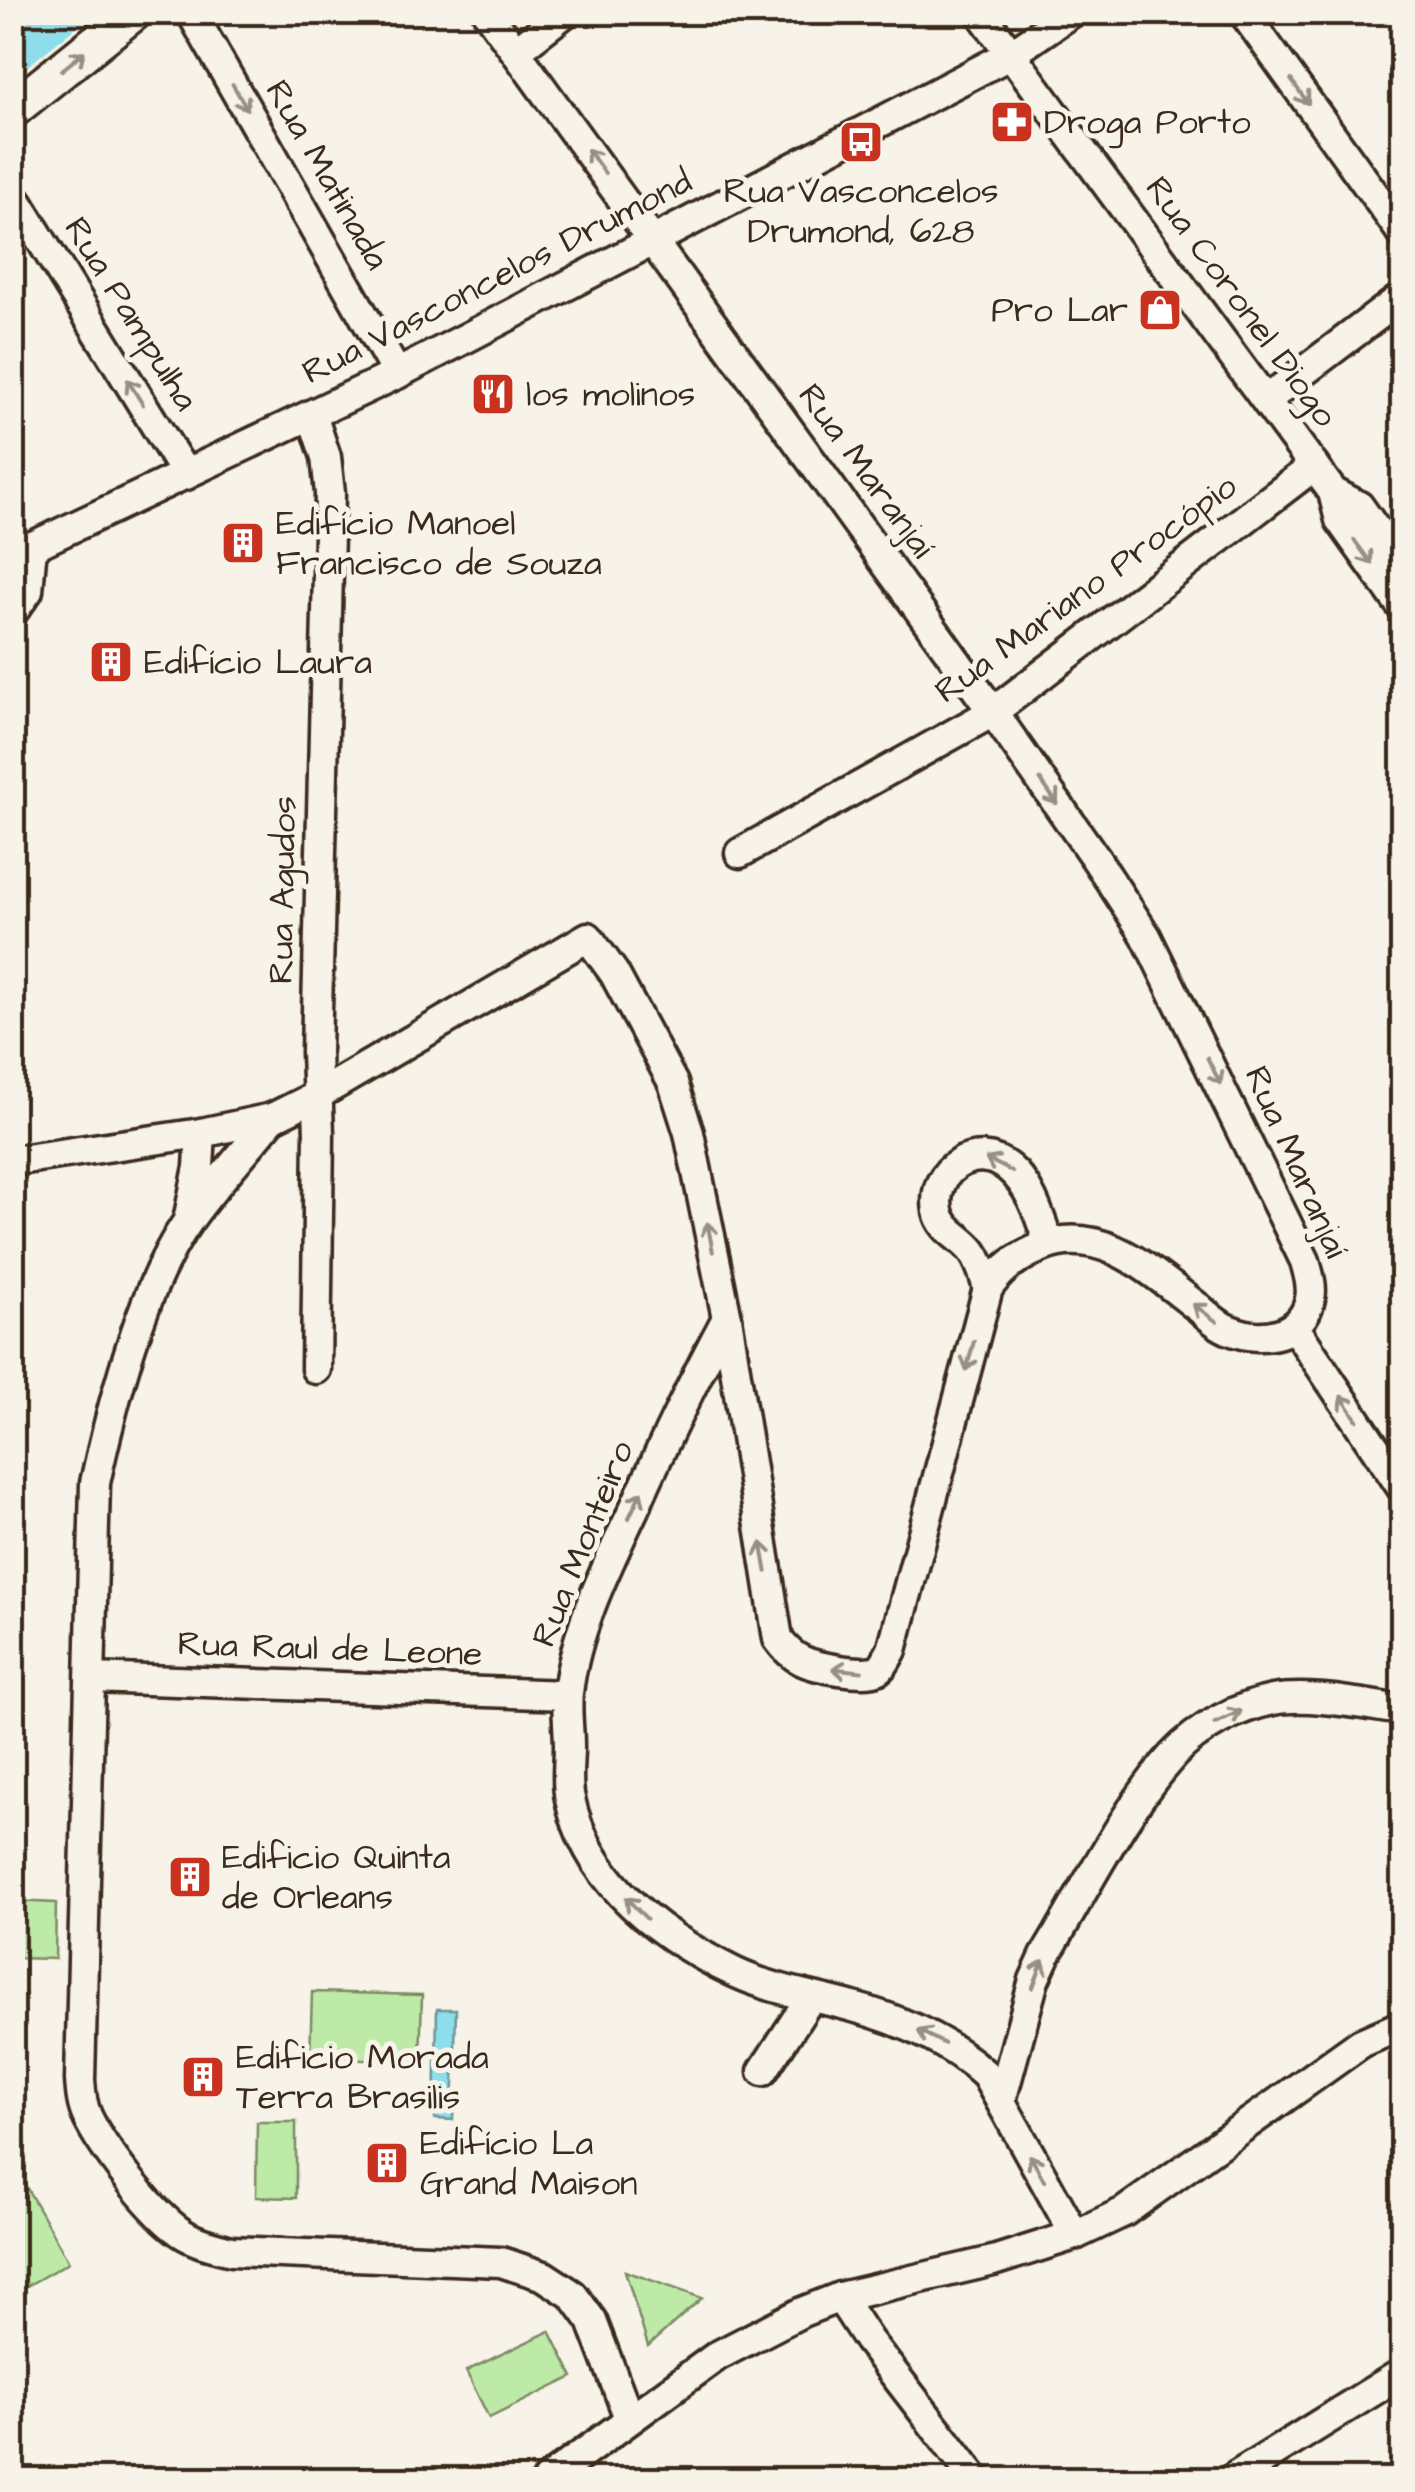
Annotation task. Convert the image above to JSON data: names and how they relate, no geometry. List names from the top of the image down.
{
  "streets": {
    "street": [
      "Rua Matinada",
      "Rua Vasconcelos Drumond",
      "Rua Coronel Diogo",
      "Rua Pampulha",
      "Rua Maranjaí",
      "Rua Mariano Procópio",
      "Rua Agudos",
      "Rua Monteiro",
      "Rua Raul de Leone"
    ]
  },
  "crossings": [
    ["Rua Matinada", "Rua Vasconcelos Drumond"],
    ["Rua Vasconcelos Drumond", "Rua Coronel Diogo"],
    ["Rua Vasconcelos Drumond", "Rua Pampulha"],
    ["Rua Vasconcelos Drumond", "Rua Maranjaí"],
    ["Rua Vasconcelos Drumond", "Rua Agudos"],
    ["Rua Coronel Diogo", "Rua Mariano Procópio"],
    ["Rua Maranjaí", "Rua Mariano Procópio"],
    ["Rua Monteiro", "Rua Raul de Leone"]
  ],
  "one_way": ["Rua Matinada", "Rua Pampulha", "Rua Monteiro"],
  "places": {
    "pharmacy": ["Droga Porto"],
    "bus stop": ["Rua Vasconcelos Drumond, 628"],
    "shop": ["Pro Lar"],
    "restaurant": ["los molinos"],
    "building": [
      "Edifício Manoel Francisco de Souza",
      "Edifício Laura",
      "Edificio Quinta de Orleans",
      "Edificio Morada Terra Brasilis",
      "Edifício La Grand Maison"
    ]
  }
}
